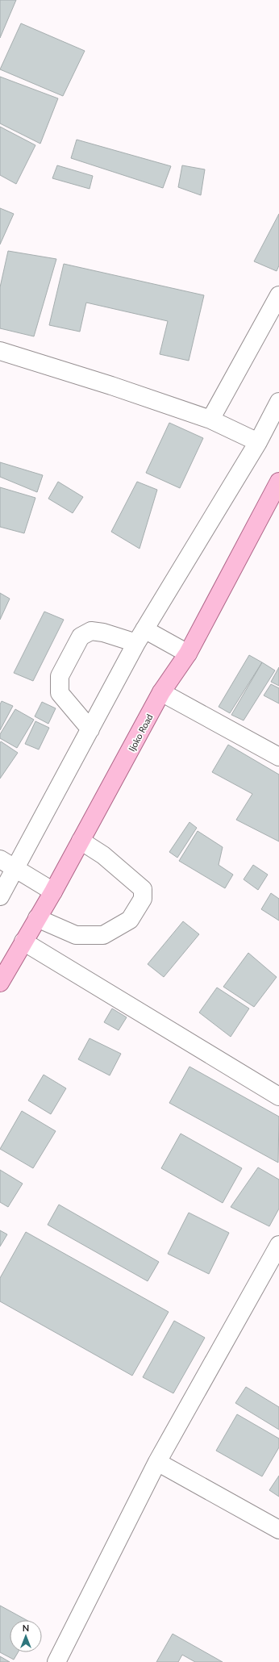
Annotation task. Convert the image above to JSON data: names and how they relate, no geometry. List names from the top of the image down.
{
  "streets": {
    "main road": ["Ijoko Road"]
  },
  "north": "top"
}
